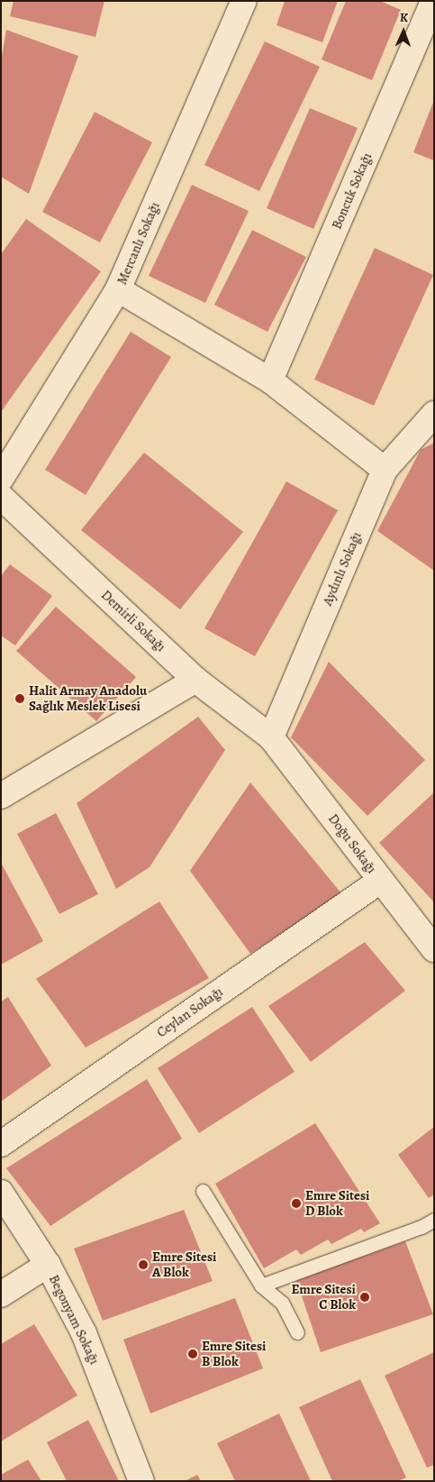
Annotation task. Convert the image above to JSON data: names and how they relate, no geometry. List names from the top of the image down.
{
  "streets": {
    "street": [
      "Boncuk Sokağı",
      "Mercanlı Sokağı",
      "Aydınlı Sokağı",
      "Demirli Sokağı",
      "Doğu Sokağı",
      "Ceylan Sokağı",
      "Begonyam Sokağı"
    ]
  },
  "crossings": [
    ["Boncuk Sokağı", "Mercanlı Sokağı"],
    ["Mercanlı Sokağı", "Aydınlı Sokağı"],
    ["Aydınlı Sokağı", "Demirli Sokağı"],
    ["Aydınlı Sokağı", "Doğu Sokağı"],
    ["Demirli Sokağı", "Doğu Sokağı"],
    ["Doğu Sokağı", "Ceylan Sokağı"]
  ],
  "places": [
    "Halit Armay Anadolu Sağlık Meslek Lisesi",
    "Emre Sitesi D Blok",
    "Emre Sitesi A Blok",
    "Emre Sitesi C Blok",
    "Emre Sitesi B Blok"
  ],
  "north": "top"
}
